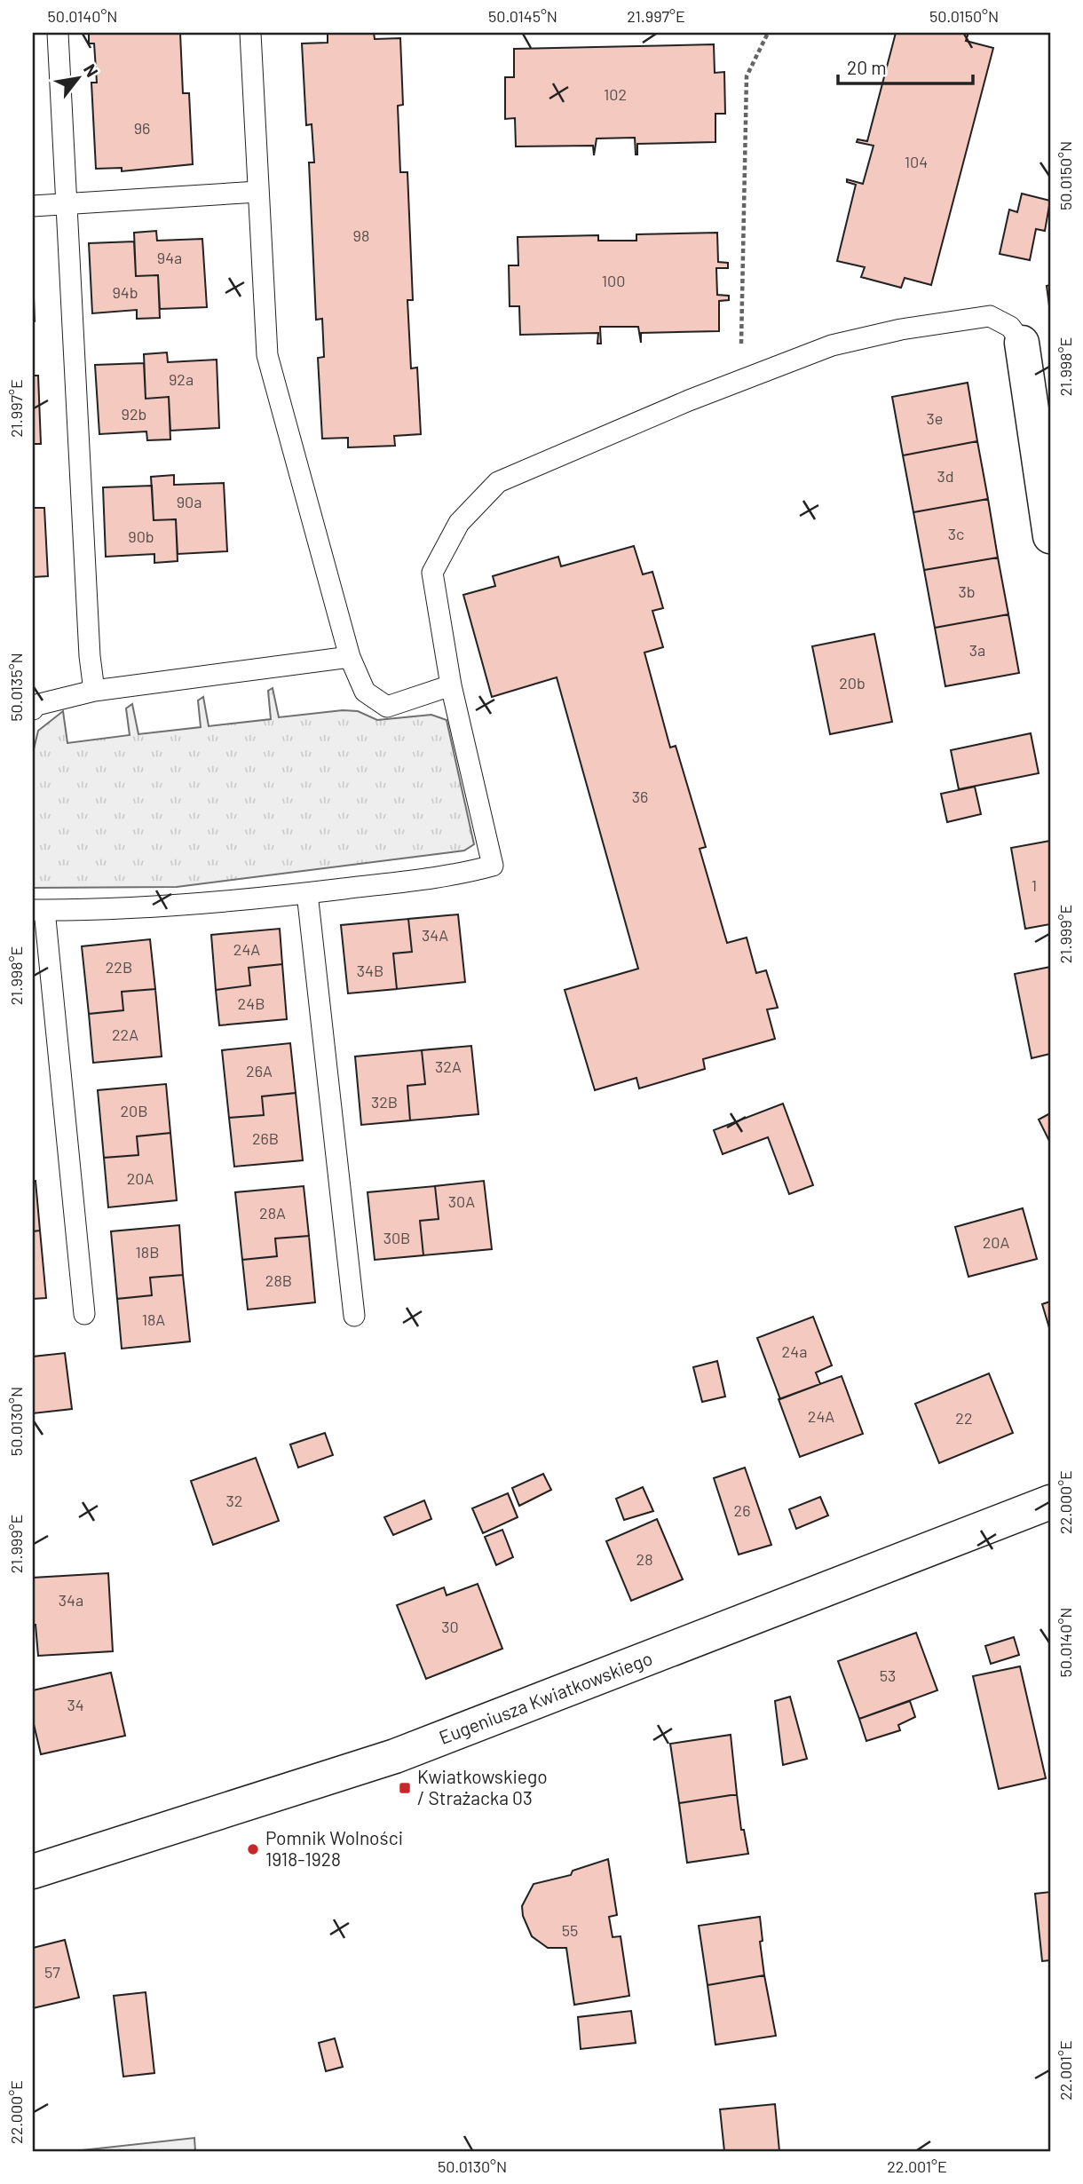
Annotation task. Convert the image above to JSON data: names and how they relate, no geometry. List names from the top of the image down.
{
  "streets": {
    "street": ["Eugeniusza Kwiatkowskiego"]
  },
  "places": {
    "transit": ["Kwiatkowskiego / Strażacka 03"],
    "other": ["Pomnik Wolności 1918-1928"]
  },
  "house_numbers": [
    "102",
    "96",
    "104",
    "98",
    "94a",
    "100",
    "94b",
    "92a",
    "92b",
    "3e",
    "3d",
    "90a",
    "3c",
    "90b",
    "3b",
    "3a",
    "20b",
    "36",
    "1",
    "34A",
    "24A",
    "22B",
    "34B",
    "24B",
    "22A",
    "32A",
    "26A",
    "32B",
    "20B",
    "26B",
    "20A",
    "30A",
    "28A",
    "30B",
    "20A",
    "18B",
    "28B",
    "18A",
    "24a",
    "24A",
    "22",
    "32",
    "26",
    "28",
    "34a",
    "30",
    "53",
    "34",
    "55",
    "57"
  ],
  "scale_bar": "20 m",
  "north": "top right",
  "coordinates": [
    "50.0140°N",
    "50.0145°N",
    "21.997°E",
    "50.0150°N",
    "21.998°E",
    "50.0135°N",
    "21.999°E",
    "50.0130°N",
    "22.000°E",
    "22.001°E"
  ]
}
